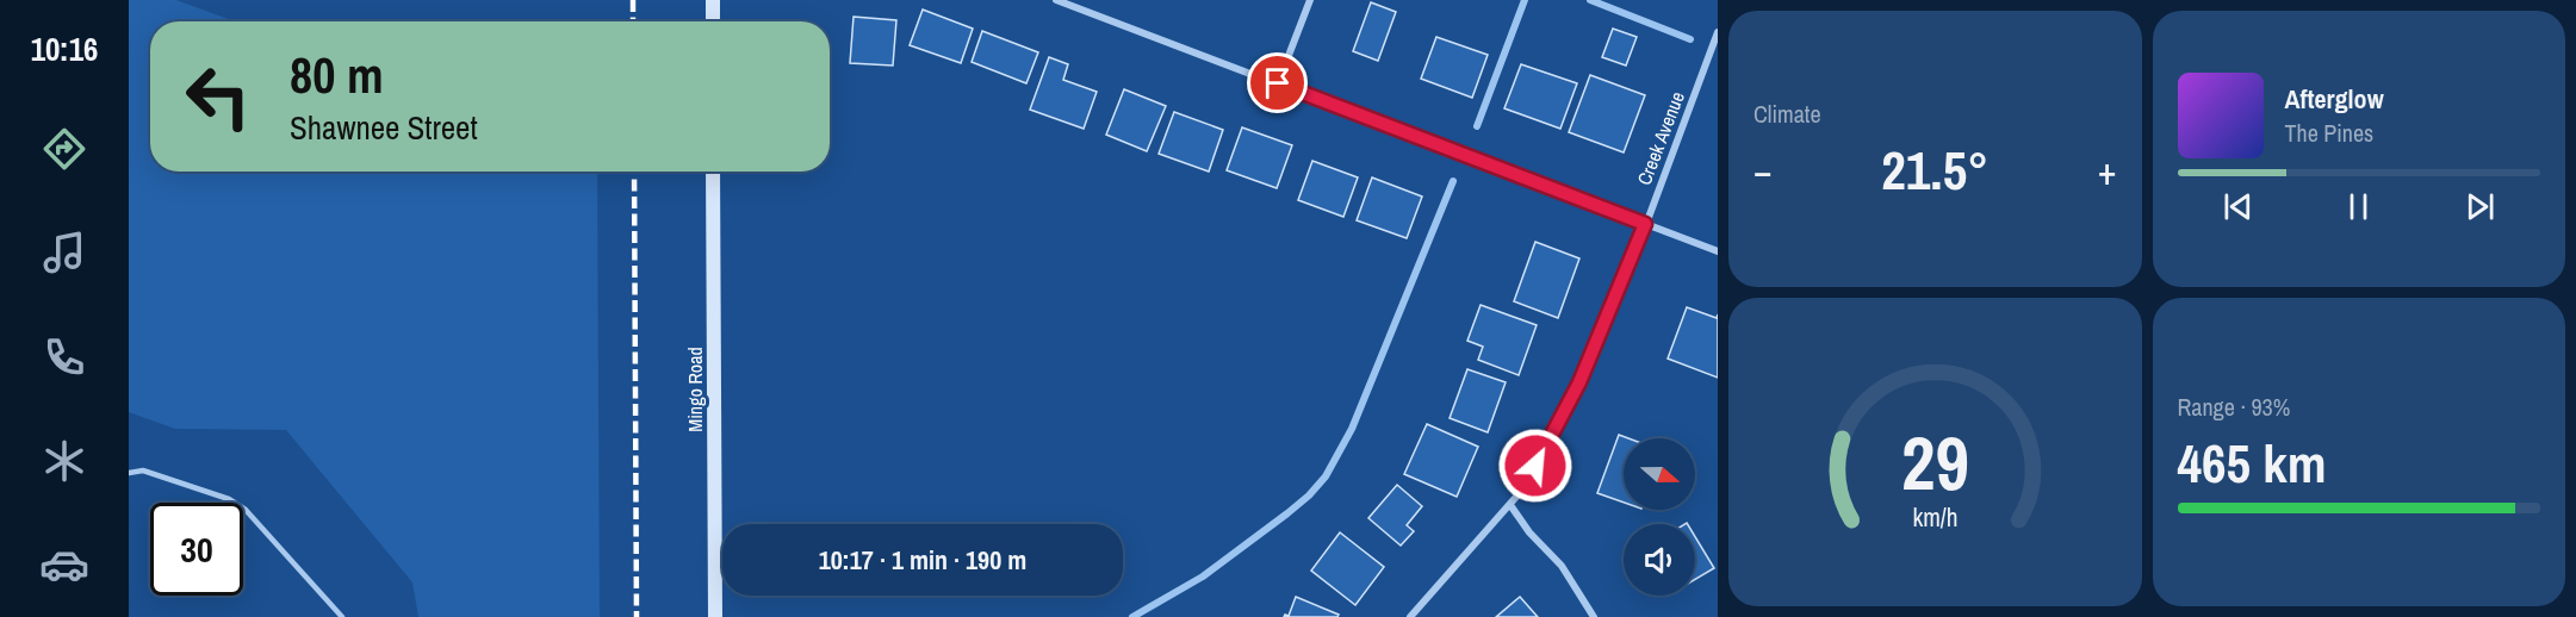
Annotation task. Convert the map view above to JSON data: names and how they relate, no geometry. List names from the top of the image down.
{
  "streets": {
    "street": ["Creek Avenue", "Mingo Road"]
  },
  "north": "right",
  "page": {
    "tabs": "10:16",
    "tile": [
      "Climate",
      ["Range · 93%", "465 km"]
    ],
    "turn": ["80 m", "Shawnee Street"],
    "song": ["Afterglow", "The Pines"],
    "heat": ["−", "21.5°", "+"],
    "limit": "30",
    "trip": "10:17 · 1 min · 190 m",
    "gauge": ["29", "km/h"]
  }
}
